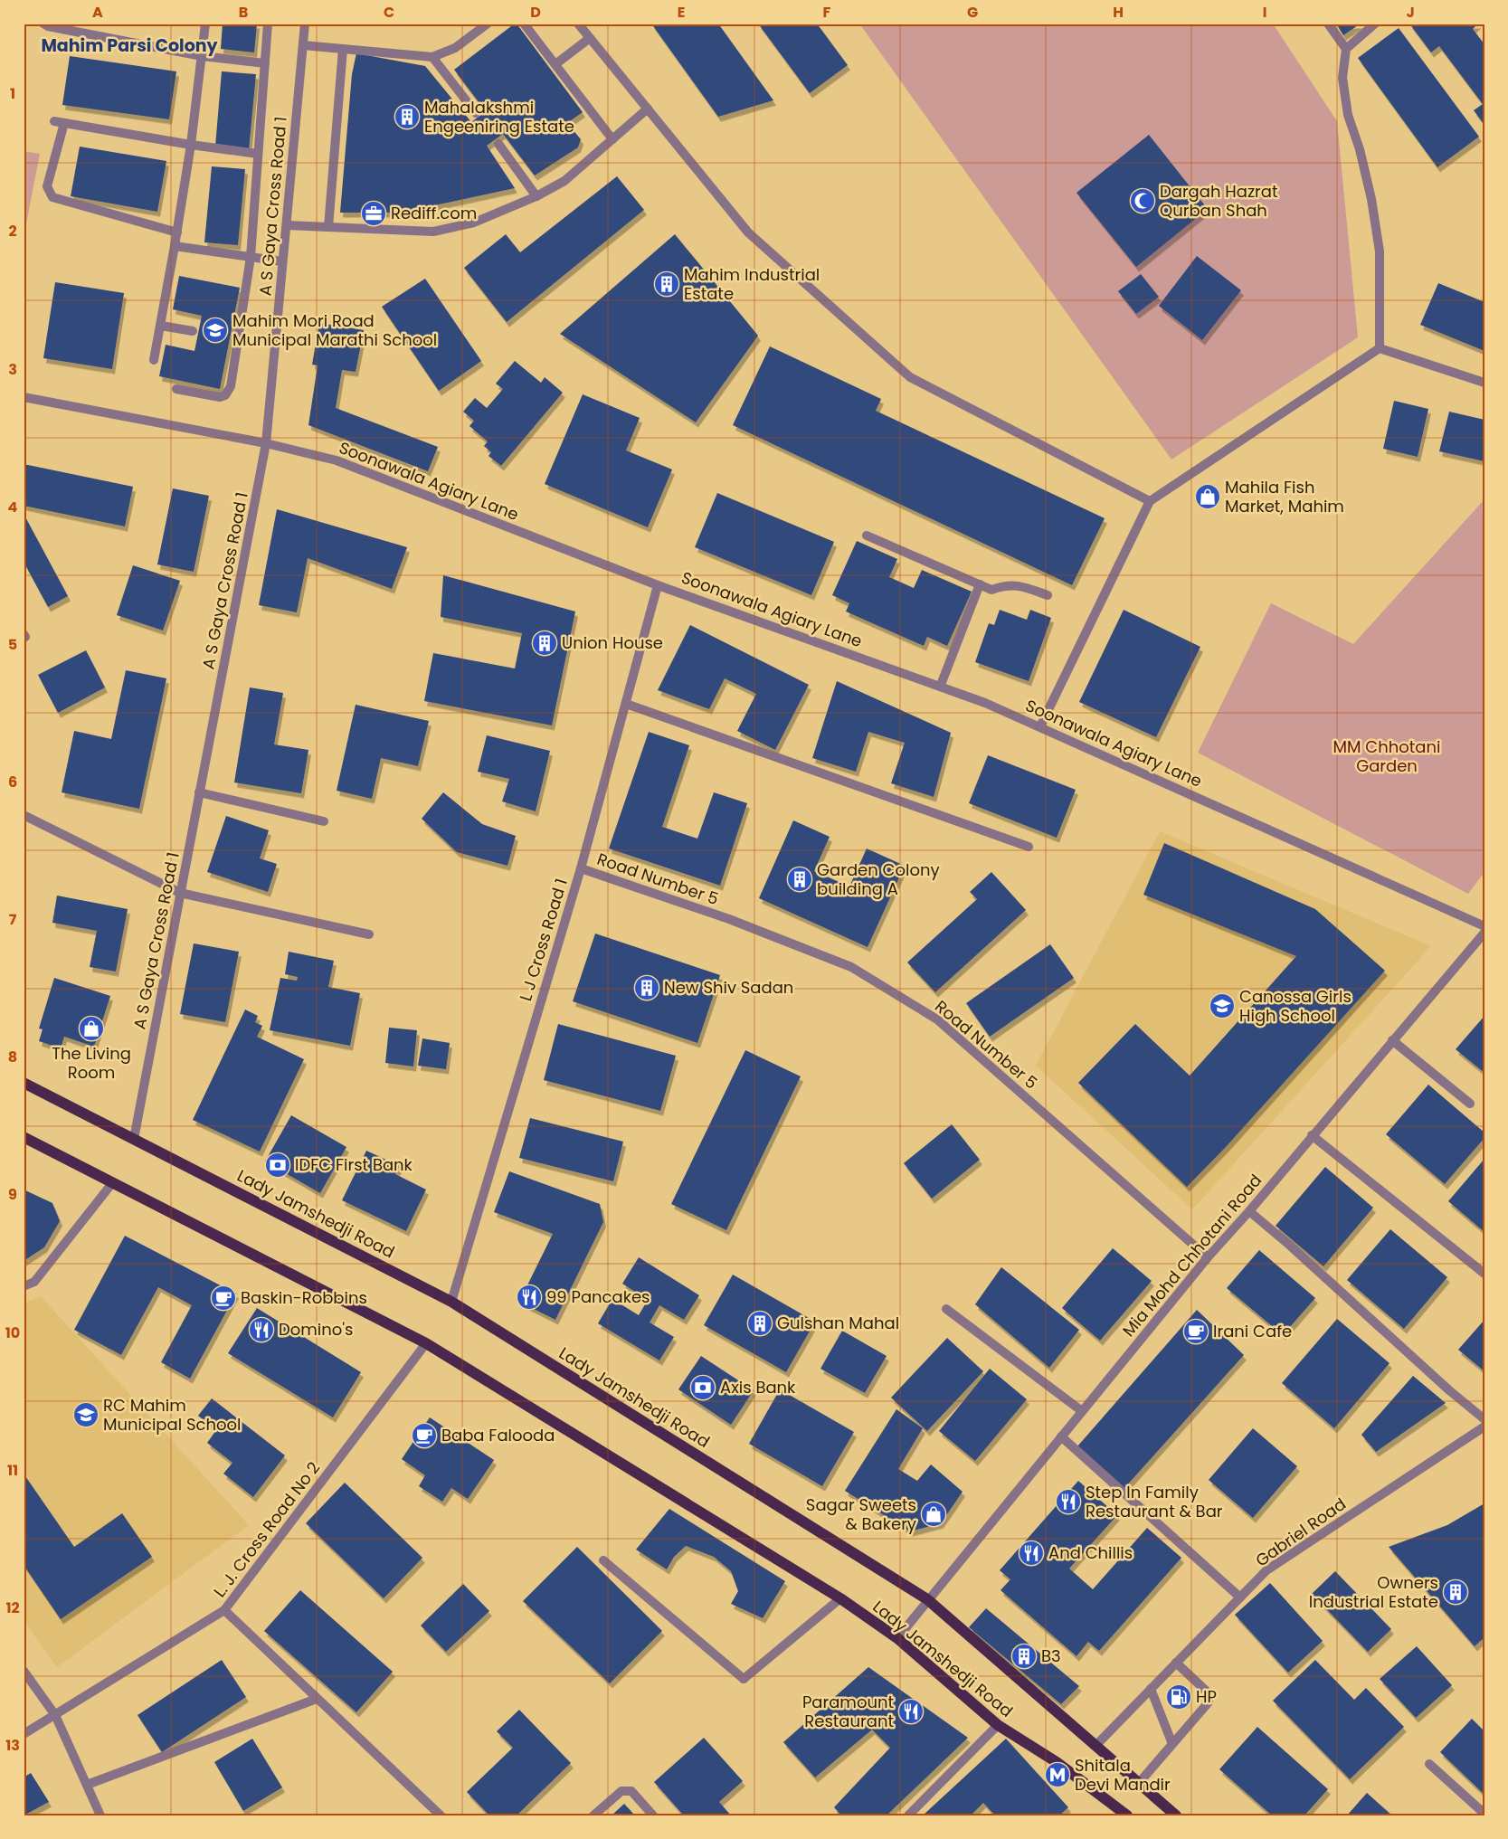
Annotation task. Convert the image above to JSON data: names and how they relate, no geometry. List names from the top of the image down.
{
  "streets": {
    "main road": ["Lady Jamshedji Road"],
    "street": [
      "A S Gaya Cross Road 1",
      "Soonawala Agiary Lane",
      "Road Number 5",
      "L J Cross Road 1",
      "Mia Mohd Chhotani Road",
      "L. J. Cross Road No 2",
      "Gabriel Road"
    ]
  },
  "crossings": [
    ["A S Gaya Cross Road 1", "Soonawala Agiary Lane"],
    ["A S Gaya Cross Road 1", "Lady Jamshedji Road"],
    ["Soonawala Agiary Lane", "L J Cross Road 1"],
    ["Road Number 5", "L J Cross Road 1"],
    ["Road Number 5", "Mia Mohd Chhotani Road"],
    ["L J Cross Road 1", "Lady Jamshedji Road"],
    ["Lady Jamshedji Road", "Mia Mohd Chhotani Road"],
    ["Lady Jamshedji Road", "L. J. Cross Road No 2"],
    ["Lady Jamshedji Road", "Gabriel Road"]
  ],
  "districts": ["Mahim Parsi Colony"],
  "parks": ["MM Chhotani Garden"],
  "places": {
    "building": [
      "Mahalakshmi Engeeniring Estate",
      "Mahim Industrial Estate",
      "Union House",
      "Garden Colony building A",
      "New Shiv Sadan",
      "Gulshan Mahal",
      "Owners Industrial Estate",
      "B3"
    ],
    "mosque": ["Dargah Hazrat Qurban Shah"],
    "office": ["Rediff.com"],
    "school or university": ["Mahim Mori Road Municipal Marathi School", "Canossa Girls High School", "RC Mahim Municipal School"],
    "shop": ["Mahila Fish Market, Mahim", "The Living Room", "Sagar Sweets & Bakery"],
    "bank": ["IDFC First Bank", "Axis Bank"],
    "restaurant": [
      "99 Pancakes",
      "Domino's",
      "Step In Family Restaurant & Bar",
      "And Chillis",
      "Paramount Restaurant"
    ],
    "cafe": ["Baskin-Robbins", "Irani Cafe", "Baba Falooda"],
    "fuel station": ["HP"],
    "metro station": ["Shitala Devi Mandir"]
  },
  "grid": {
    "columns": [
      "A",
      "B",
      "C",
      "D",
      "E",
      "F",
      "G",
      "H",
      "I",
      "J"
    ],
    "rows": [
      "1",
      "2",
      "3",
      "4",
      "5",
      "6",
      "7",
      "8",
      "9",
      "10",
      "11",
      "12",
      "13"
    ]
  }
}
